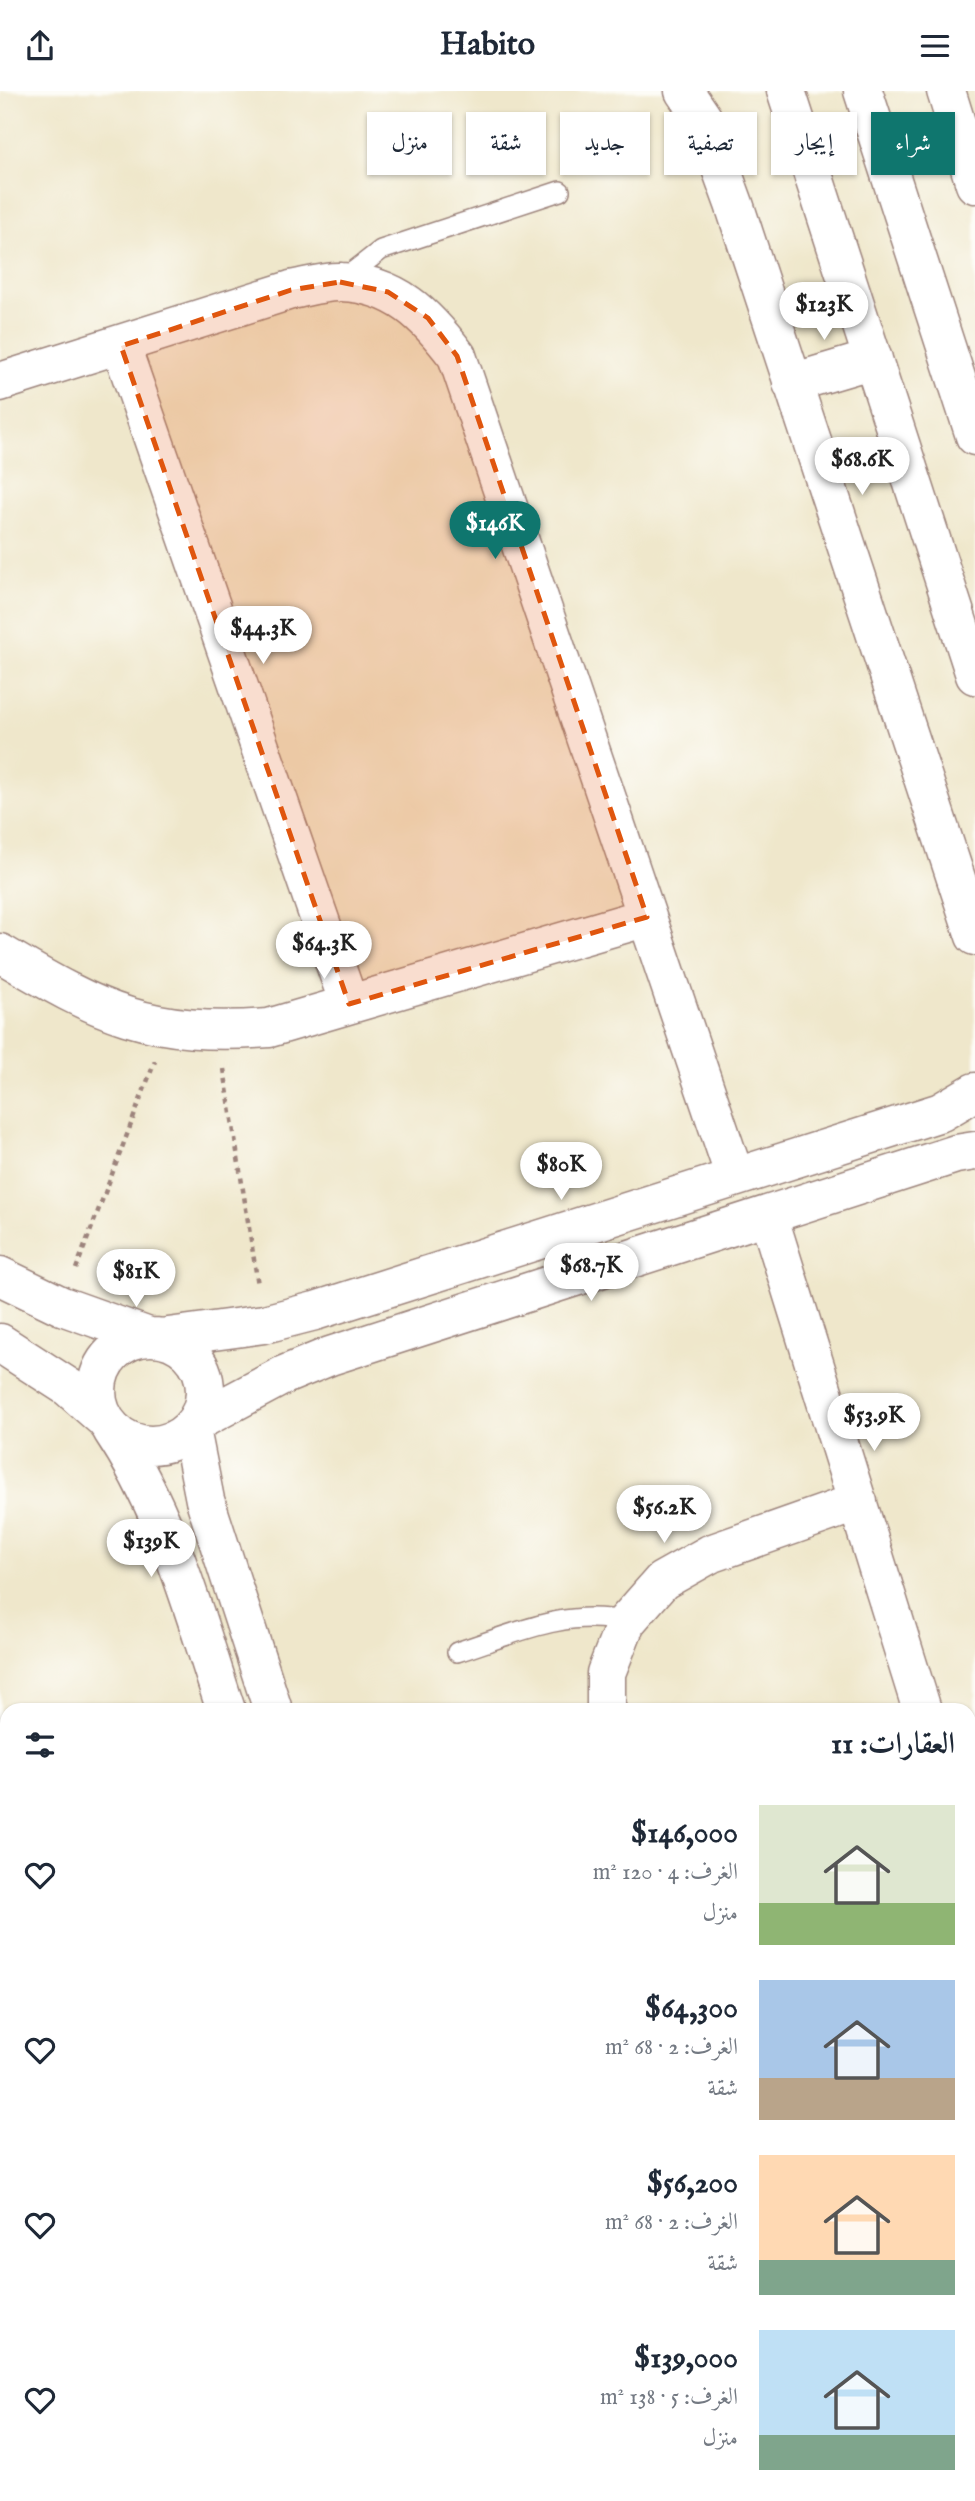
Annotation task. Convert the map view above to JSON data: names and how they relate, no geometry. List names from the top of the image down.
{
  "page": {
    "header": "Habito",
    "chip": [
      "شراء",
      "إيجار",
      "تصفية",
      "جديد",
      "شقة",
      "منزل"
    ],
    "price": [
      "$123K",
      "$68.6K",
      "$146K",
      "$44.3K",
      "$64.3K",
      "$80K",
      "$68.7K",
      "$81K",
      "$53.9K",
      "$56.2K",
      "$139K"
    ],
    "heading": "العقارات: 11",
    "list": [
      {
        "name": "$146,000",
        "note": "الغرف: 4 · 120 m² · منزل"
      },
      {
        "name": "$64,300",
        "note": "الغرف: 2 · 68 m² · شقة"
      },
      {
        "name": "$56,200",
        "note": "الغرف: 2 · 68 m² · شقة"
      },
      {
        "name": "$139,000",
        "note": "الغرف: 5 · 138 m² · منزل"
      }
    ]
  }
}
